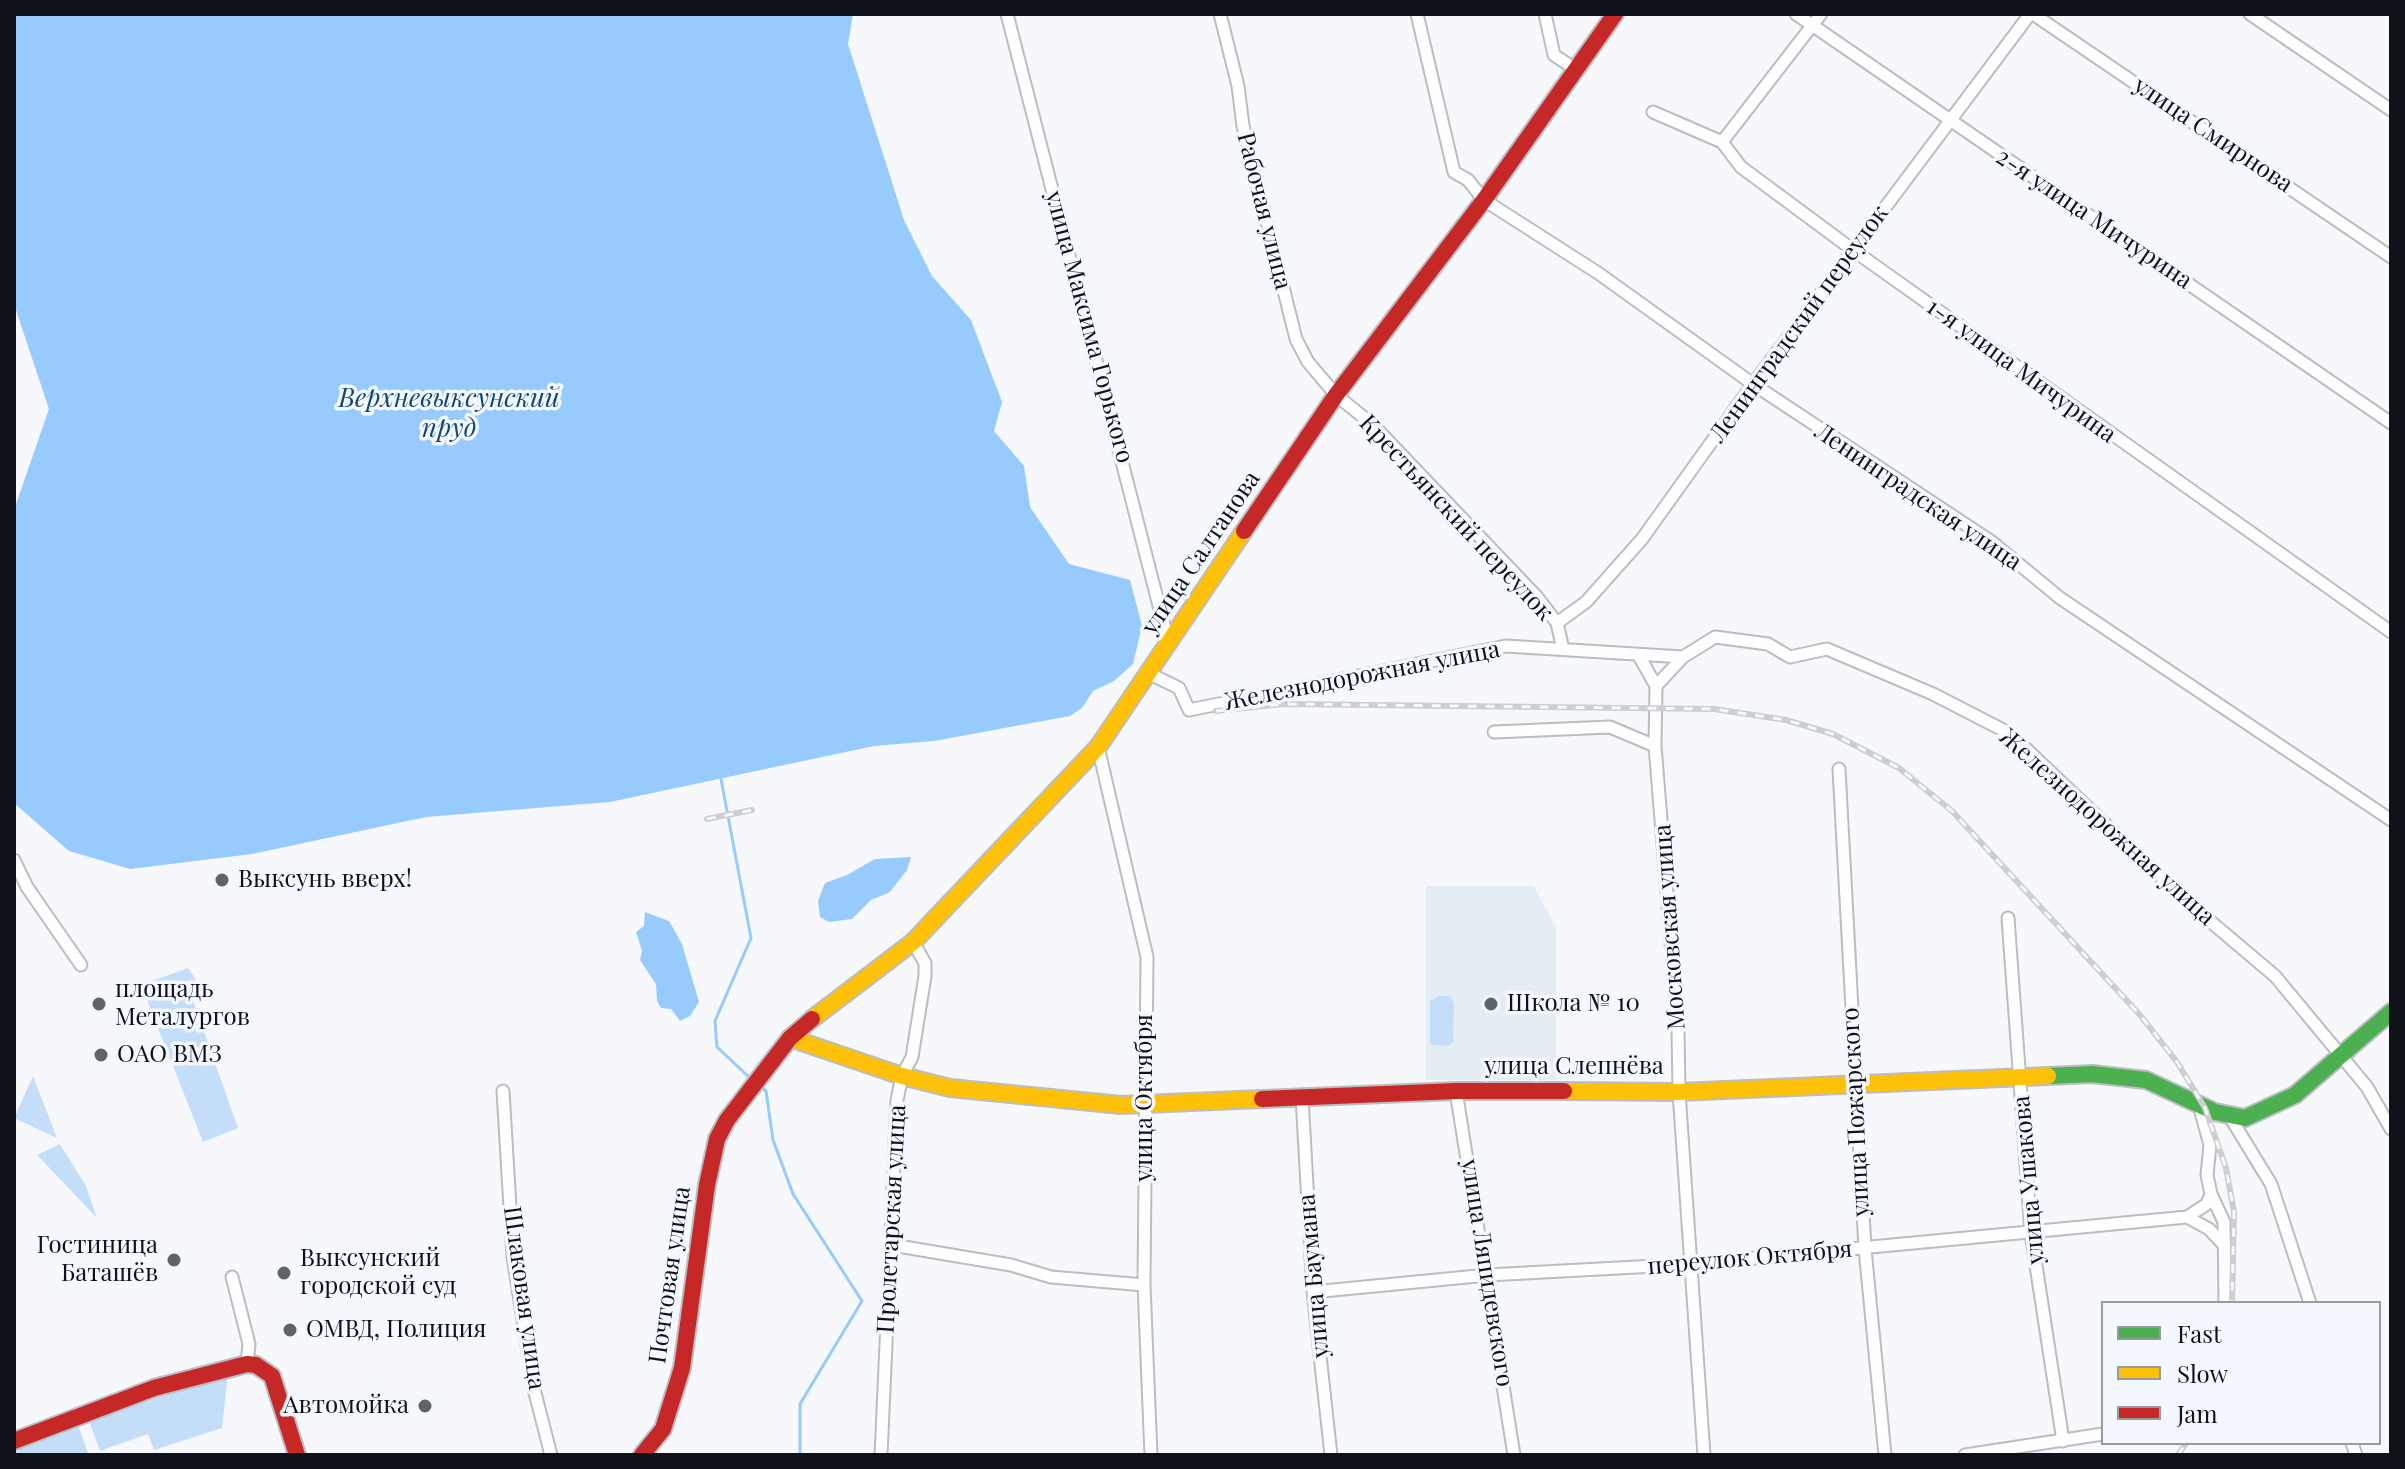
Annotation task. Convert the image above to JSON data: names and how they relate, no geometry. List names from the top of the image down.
{
  "streets": {
    "street": [
      "улица Смирнова",
      "Рабочая улица",
      "2-я улица Мичурина",
      "Ленинградский переулок",
      "улица Максима Горького",
      "1-я улица Мичурина",
      "Ленинградская улица",
      "Крестьянский переулок",
      "улица Салтанова",
      "Железнодорожная улица",
      "Московская улица",
      "улица Слепнёва",
      "улица Октября",
      "улица Пожарского",
      "улица Ушакова",
      "Пролетарская улица",
      "переулок Октября",
      "улица Ляпидевского",
      "Почтовая улица",
      "улица Баумана",
      "Шлаковая улица"
    ]
  },
  "crossings": [
    ["улица Смирнова", "Ленинградский переулок"],
    ["Рабочая улица", "Крестьянский переулок"],
    ["Рабочая улица", "улица Салтанова"],
    ["2-я улица Мичурина", "Ленинградский переулок"],
    ["Ленинградский переулок", "1-я улица Мичурина"],
    ["Ленинградский переулок", "Ленинградская улица"],
    ["Ленинградский переулок", "Крестьянский переулок"],
    ["улица Максима Горького", "улица Салтанова"],
    ["Ленинградская улица", "улица Салтанова"],
    ["Крестьянский переулок", "улица Салтанова"],
    ["Крестьянский переулок", "Железнодорожная улица"],
    ["улица Салтанова", "Железнодорожная улица"],
    ["улица Салтанова", "улица Слепнёва"],
    ["улица Салтанова", "улица Октября"],
    ["улица Салтанова", "Пролетарская улица"],
    ["улица Салтанова", "Почтовая улица"],
    ["Московская улица", "улица Слепнёва"],
    ["Московская улица", "переулок Октября"],
    ["улица Слепнёва", "улица Октября"],
    ["улица Слепнёва", "улица Пожарского"],
    ["улица Слепнёва", "улица Ушакова"],
    ["улица Слепнёва", "Пролетарская улица"],
    ["улица Слепнёва", "улица Ляпидевского"],
    ["улица Слепнёва", "улица Баумана"],
    ["улица Пожарского", "переулок Октября"],
    ["улица Ушакова", "переулок Октября"],
    ["переулок Октября", "улица Ляпидевского"],
    ["переулок Октября", "улица Баумана"]
  ],
  "water": ["Верхневыксунский пруд"],
  "places": [
    "Выксунь вверх!",
    "площадь Металургов",
    "Школа № 10",
    "ОАО ВМЗ",
    "Гостиница Баташёв",
    "Выксунский городской суд",
    "ОМВД, Полиция",
    "Автомойка"
  ],
  "legend": ["Fast", "Slow", "Jam"]
}
